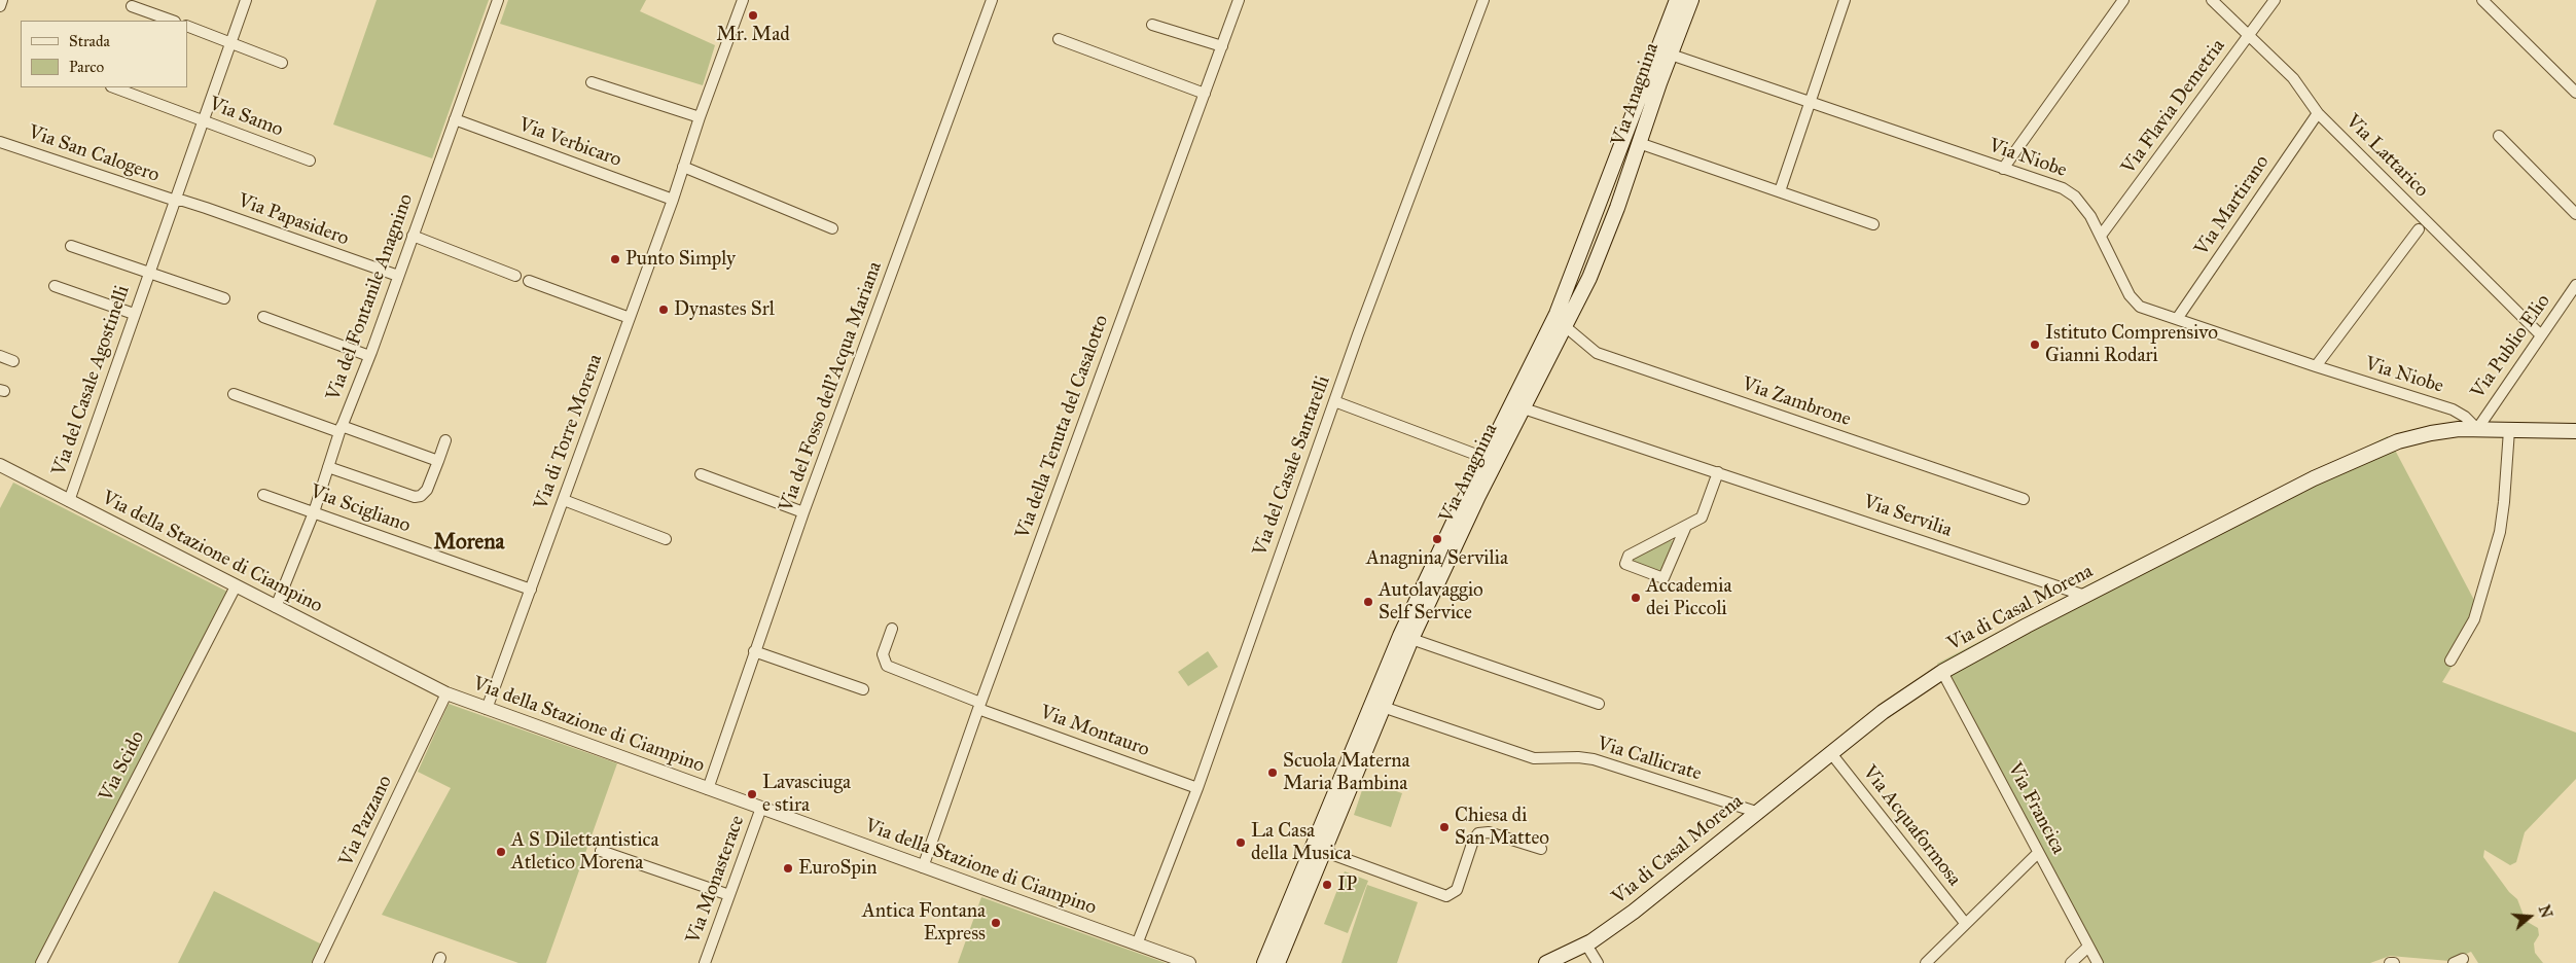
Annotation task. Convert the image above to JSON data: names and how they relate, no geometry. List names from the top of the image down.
{
  "streets": {
    "main road": ["Via Anagnina", "Via di Casal Morena"],
    "street": [
      "Via Flavia Demetria",
      "Via Samo",
      "Via Verbicaro",
      "Via San Calogero",
      "Via Lattarico",
      "Via Niobe",
      "Via Martirano",
      "Via Papasidero",
      "Via del Fontanile Anagnino",
      "Via Publio Elio",
      "Via del Casale Agostinelli",
      "Via del Fosso dell'Acqua Mariana",
      "Via Zambrone",
      "Via della Tenuta del Casalotto",
      "Via di Torre Morena",
      "Via del Casale Santarelli",
      "Via Scigliano",
      "Via Servilia",
      "Via della Stazione di Ciampino",
      "Via Montauro",
      "Via Callicrate",
      "Via Scido",
      "Via Francica",
      "Via Pazzano",
      "Via Acquaformosa",
      "Via Monasterace"
    ]
  },
  "crossings": [
    ["Via Anagnina", "Via Niobe"],
    ["Via Anagnina", "Via Zambrone"],
    ["Via Anagnina", "Via Servilia"],
    ["Via Anagnina", "Via Callicrate"],
    ["Via Flavia Demetria", "Via Lattarico"],
    ["Via Flavia Demetria", "Via Niobe"],
    ["Via Samo", "Via del Casale Agostinelli"],
    ["Via Verbicaro", "Via del Fontanile Anagnino"],
    ["Via Verbicaro", "Via di Torre Morena"],
    ["Via San Calogero", "Via Papasidero"],
    ["Via San Calogero", "Via del Casale Agostinelli"],
    ["Via Lattarico", "Via Martirano"],
    ["Via Lattarico", "Via Publio Elio"],
    ["Via Niobe", "Via Martirano"],
    ["Via Niobe", "Via Publio Elio"],
    ["Via Niobe", "Via di Casal Morena"],
    ["Via Papasidero", "Via del Fontanile Anagnino"],
    ["Via Papasidero", "Via del Casale Agostinelli"],
    ["Via del Fontanile Anagnino", "Via Scigliano"],
    ["Via del Fontanile Anagnino", "Via della Stazione di Ciampino"],
    ["Via Publio Elio", "Via di Casal Morena"],
    ["Via del Casale Agostinelli", "Via della Stazione di Ciampino"],
    ["Via del Fosso dell'Acqua Mariana", "Via della Stazione di Ciampino"],
    ["Via della Tenuta del Casalotto", "Via della Stazione di Ciampino"],
    ["Via della Tenuta del Casalotto", "Via Montauro"],
    ["Via di Torre Morena", "Via Scigliano"],
    ["Via di Torre Morena", "Via della Stazione di Ciampino"],
    ["Via del Casale Santarelli", "Via della Stazione di Ciampino"],
    ["Via del Casale Santarelli", "Via Montauro"],
    ["Via Servilia", "Via di Casal Morena"],
    ["Via della Stazione di Ciampino", "Via Scido"],
    ["Via della Stazione di Ciampino", "Via Pazzano"],
    ["Via della Stazione di Ciampino", "Via Monasterace"],
    ["Via di Casal Morena", "Via Callicrate"],
    ["Via di Casal Morena", "Via Francica"],
    ["Via di Casal Morena", "Via Acquaformosa"]
  ],
  "districts": ["Morena"],
  "places": [
    "Mr. Mad",
    "Punto Simply",
    "Dynastes Srl",
    "Istituto Comprensivo Gianni Rodari",
    "Anagnina/Servilia",
    "Accademia dei Piccoli",
    "Autolavaggio Self Service",
    "Scuola Materna Maria Bambina",
    "Lavasciuga e stira",
    "Chiesa di San Matteo",
    "La Casa della Musica",
    "A S Dilettantistica Atletico Morena",
    "EuroSpin",
    "IP",
    "Antica Fontana Express"
  ],
  "legend": ["Strada", "Parco"],
  "north": "right"
}
